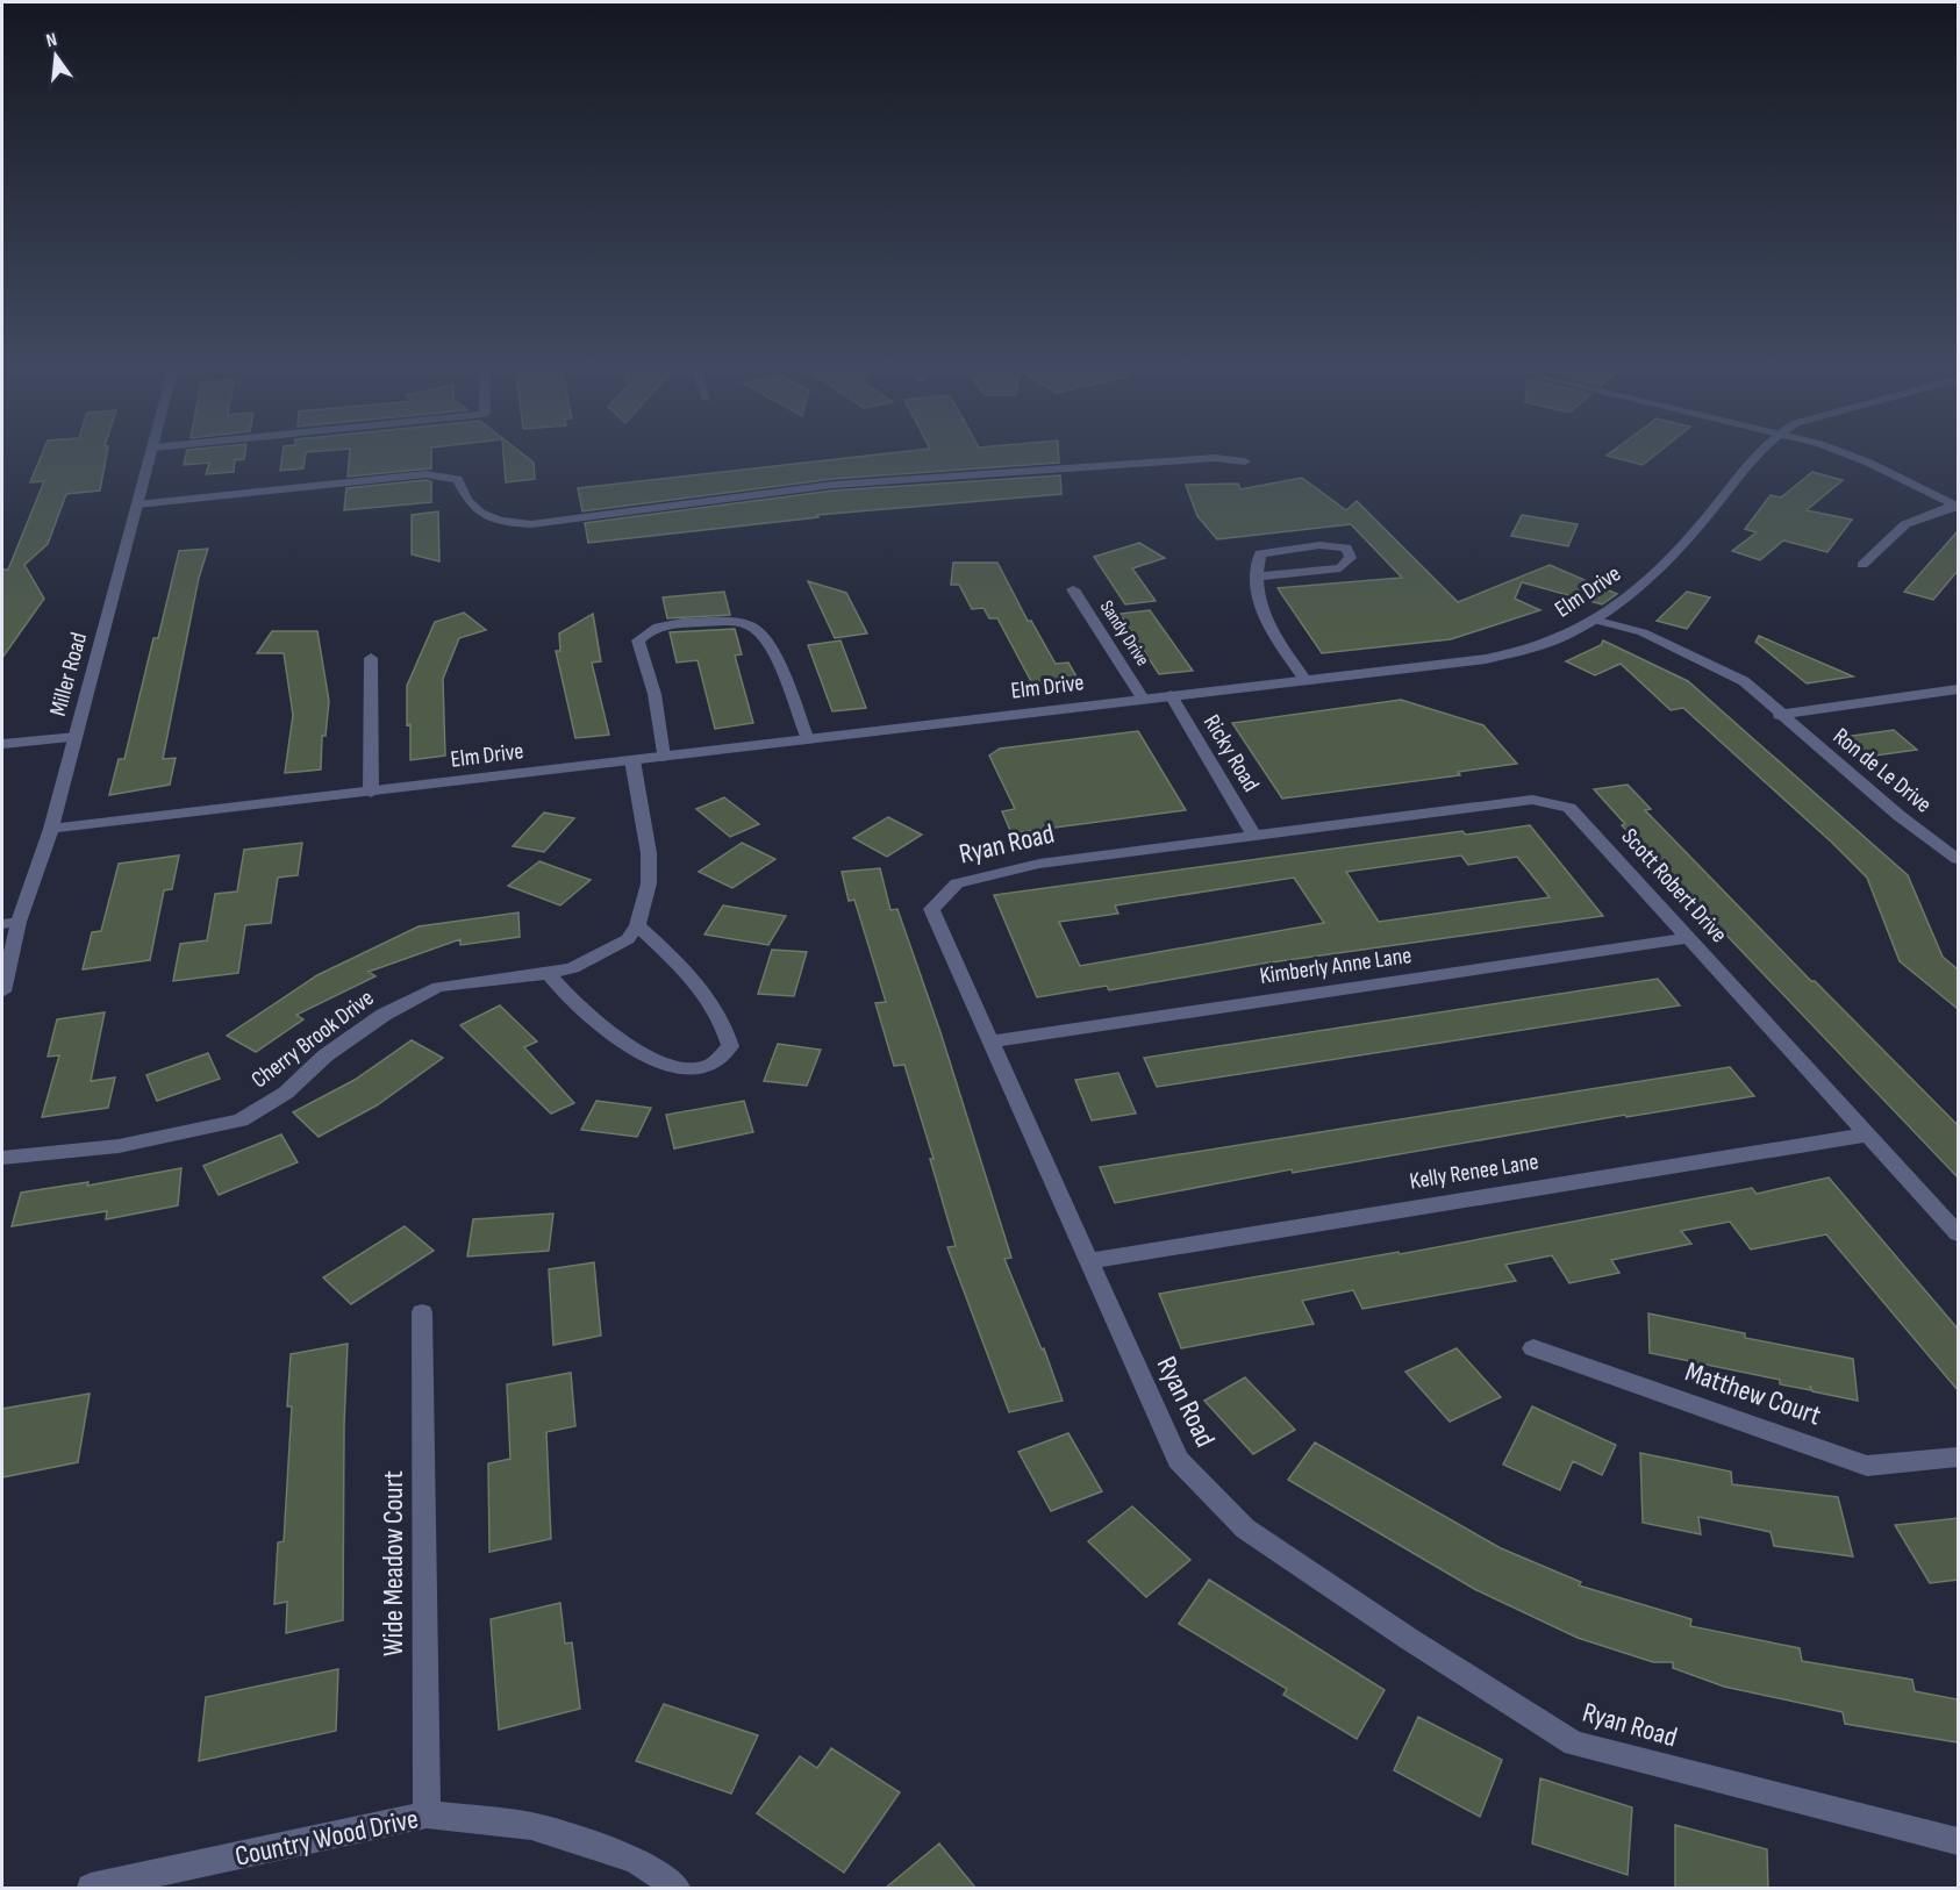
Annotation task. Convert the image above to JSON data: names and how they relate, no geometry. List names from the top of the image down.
{
  "streets": {
    "street": [
      "Elm Drive",
      "Sandy Drive",
      "Miller Road",
      "Ricky Road",
      "Ron de Le Drive",
      "Ryan Road",
      "Scott Robert Drive",
      "Kimberly Anne Lane",
      "Cherry Brook Drive",
      "Kelly Renee Lane",
      "Matthew Court",
      "Wide Meadow Court",
      "Country Wood Drive"
    ]
  },
  "crossings": [
    ["Elm Drive", "Sandy Drive"],
    ["Elm Drive", "Miller Road"],
    ["Elm Drive", "Ricky Road"],
    ["Elm Drive", "Ron de Le Drive"],
    ["Ricky Road", "Ryan Road"],
    ["Ricky Road", "Scott Robert Drive"],
    ["Ryan Road", "Scott Robert Drive"],
    ["Ryan Road", "Kimberly Anne Lane"],
    ["Ryan Road", "Kelly Renee Lane"],
    ["Scott Robert Drive", "Kimberly Anne Lane"],
    ["Scott Robert Drive", "Kelly Renee Lane"],
    ["Wide Meadow Court", "Country Wood Drive"]
  ],
  "north": "top"
}
